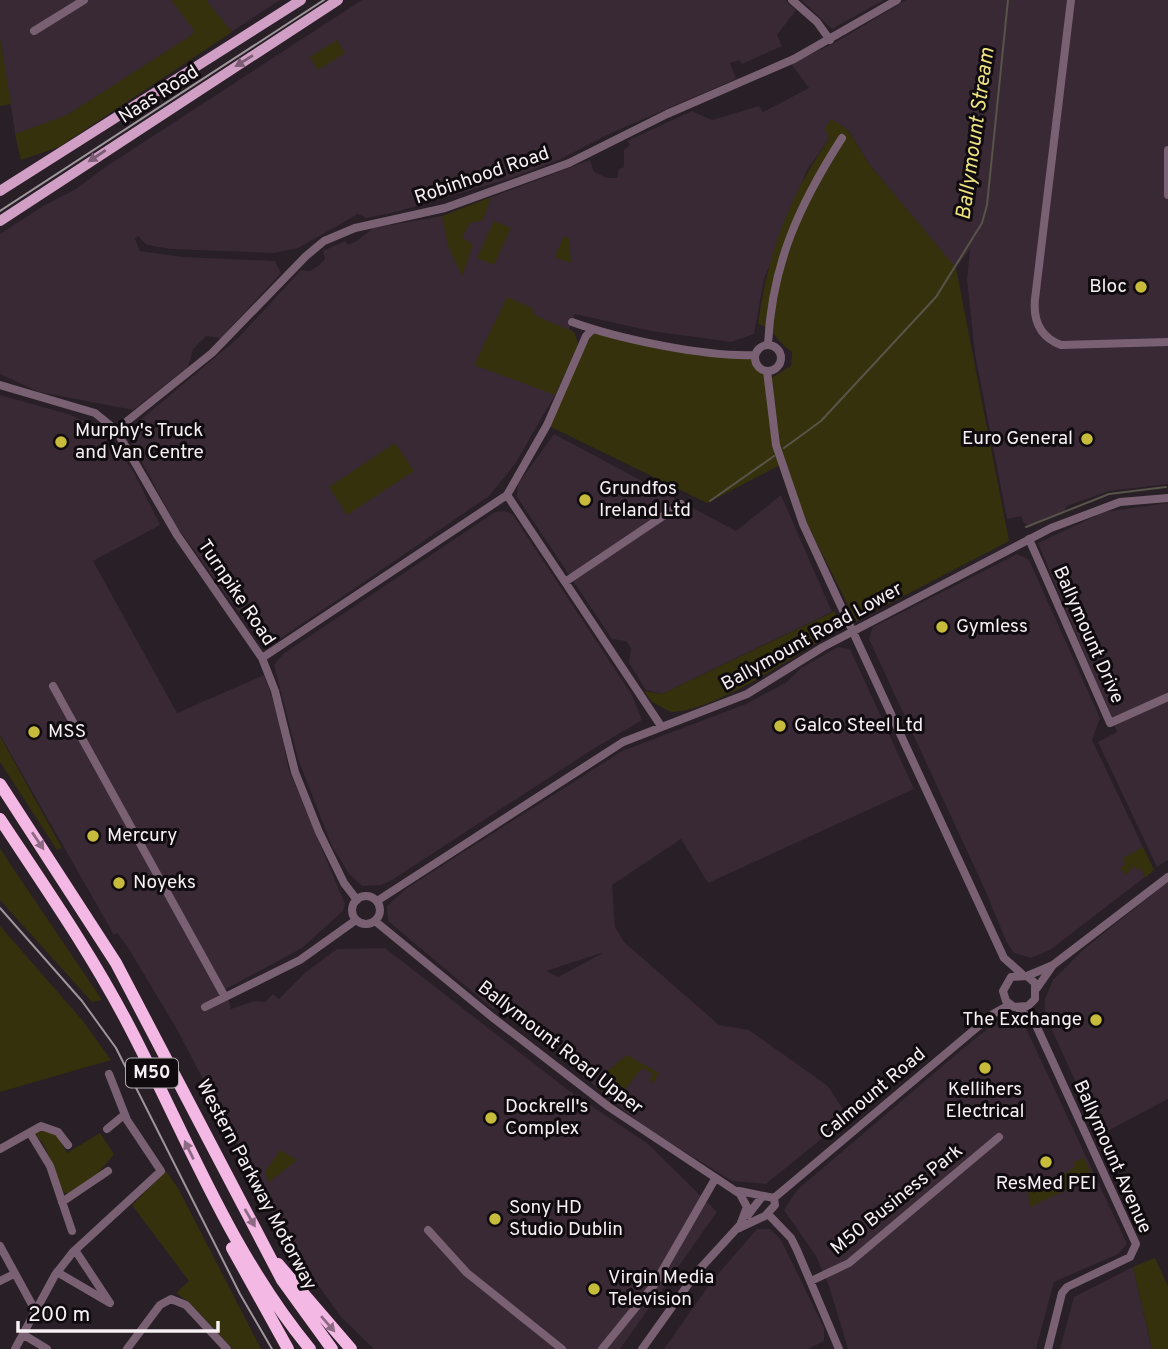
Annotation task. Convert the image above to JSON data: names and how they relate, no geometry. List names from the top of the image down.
{
  "streets": {
    "highway": ["M50", "Western Parkway Motorway"],
    "main road": ["Naas Road"],
    "street": [
      "Robinhood Road",
      "Turnpike Road",
      "Ballymount Drive",
      "Ballymount Road Lower",
      "Ballymount Road Upper",
      "Calmount Road",
      "Ballymount Avenue",
      "M50 Business Park"
    ]
  },
  "crossings": [
    ["Robinhood Road", "Turnpike Road"],
    ["Turnpike Road", "Ballymount Road Lower"],
    ["Turnpike Road", "Ballymount Road Upper"],
    ["Ballymount Drive", "Ballymount Road Lower"],
    ["Ballymount Road Lower", "Ballymount Road Upper"],
    ["Ballymount Road Upper", "Calmount Road"],
    ["M50", "Western Parkway Motorway"],
    ["Calmount Road", "Ballymount Avenue"]
  ],
  "water": ["Ballymount Stream"],
  "places": [
    "Bloc",
    "Euro General",
    "Murphy's Truck and Van Centre",
    "Grundfos Ireland Ltd",
    "Gymless",
    "Galco Steel Ltd",
    "MSS",
    "Mercury",
    "Noyeks",
    "The Exchange",
    "Kellihers Electrical",
    "Dockrell's Complex",
    "ResMed PEI",
    "Sony HD Studio Dublin",
    "Virgin Media Television"
  ],
  "scale_bar": "200 m"
}
